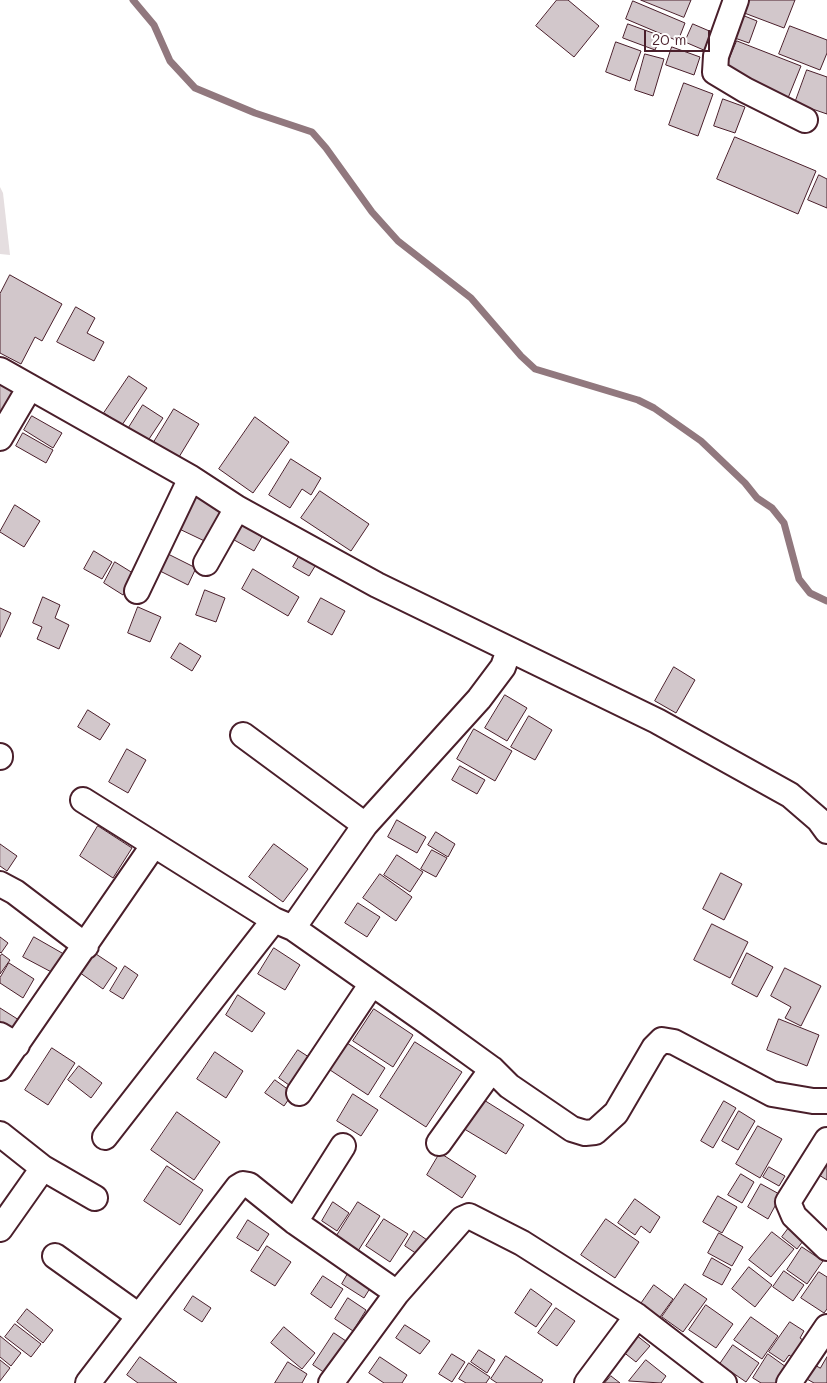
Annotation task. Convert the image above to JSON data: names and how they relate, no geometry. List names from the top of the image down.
{
  "scale_bar": "20 m"
}
